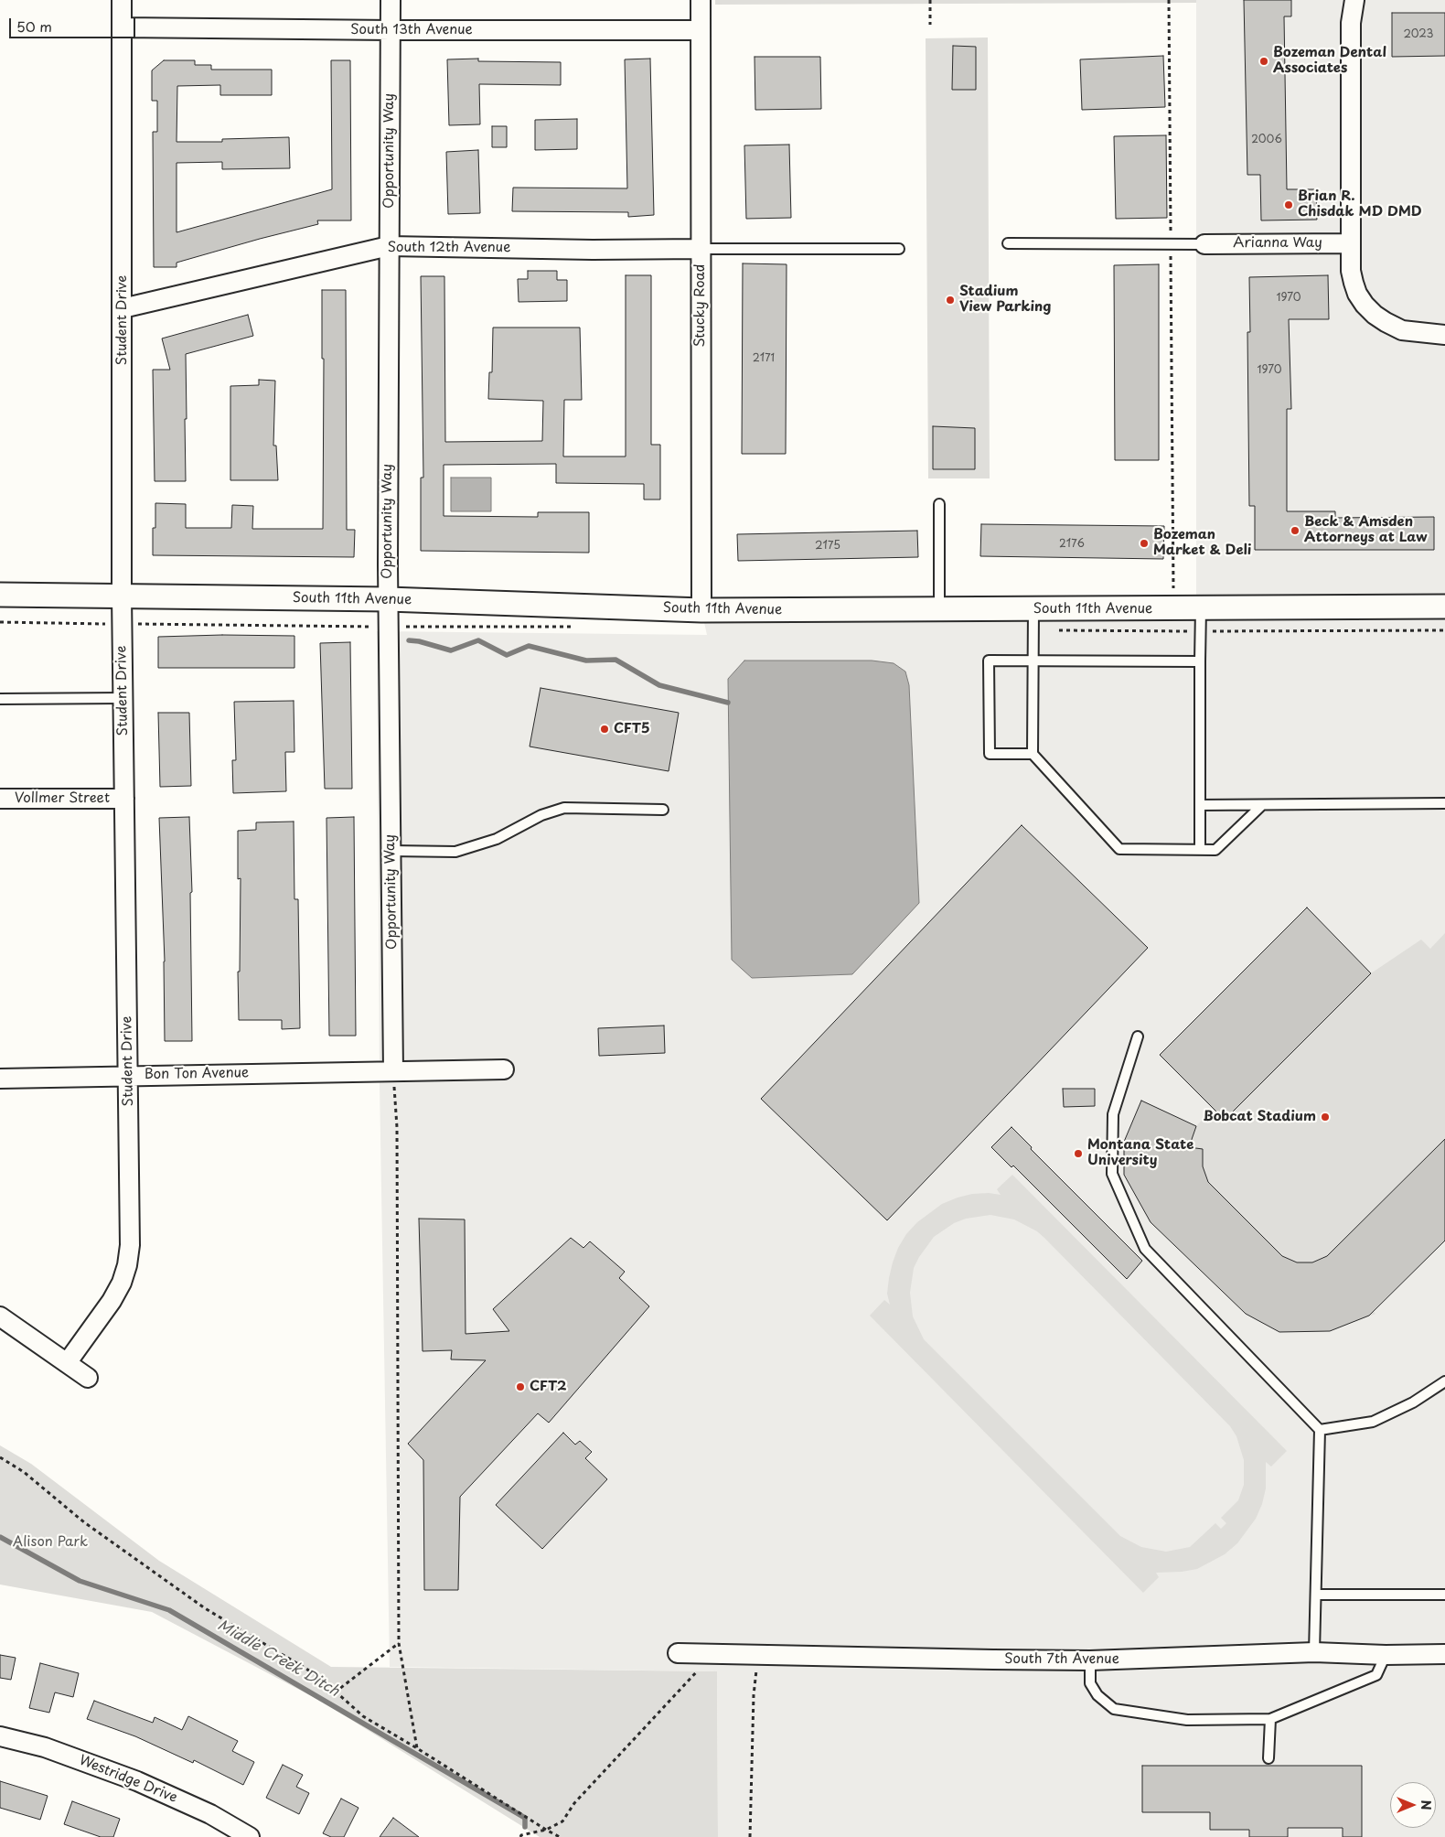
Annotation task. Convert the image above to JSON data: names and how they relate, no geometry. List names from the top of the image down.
{
  "streets": {
    "street": [
      "South 13th Avenue",
      "Opportunity Way",
      "Arianna Way",
      "South 12th Avenue",
      "Stucky Road",
      "Student Drive",
      "South 11th Avenue",
      "Vollmer Street",
      "Bon Ton Avenue",
      "South 7th Avenue",
      "Westridge Drive"
    ]
  },
  "crossings": [
    ["South 13th Avenue", "Opportunity Way"],
    ["South 13th Avenue", "Stucky Road"],
    ["South 13th Avenue", "Student Drive"],
    ["Opportunity Way", "South 12th Avenue"],
    ["Opportunity Way", "South 11th Avenue"],
    ["Opportunity Way", "Bon Ton Avenue"],
    ["South 12th Avenue", "Stucky Road"],
    ["South 12th Avenue", "Student Drive"],
    ["Stucky Road", "South 11th Avenue"],
    ["Student Drive", "South 11th Avenue"],
    ["Student Drive", "Vollmer Street"],
    ["Student Drive", "Bon Ton Avenue"]
  ],
  "water": ["Middle Creek Ditch"],
  "parks": ["Alison Park"],
  "places": [
    "Bozeman Dental Associates",
    "Brian R. Chisdak MD DMD",
    "Stadium View Parking",
    "Beck & Amsden Attorneys at Law",
    "Bozeman Market & Deli",
    "CFT5",
    "Bobcat Stadium",
    "Montana State University",
    "CFT2"
  ],
  "house_numbers": [
    "2023",
    "2006",
    "1970",
    "2171",
    "1970",
    "2176",
    "2175"
  ],
  "scale_bar": "50 m",
  "north": "right"
}
